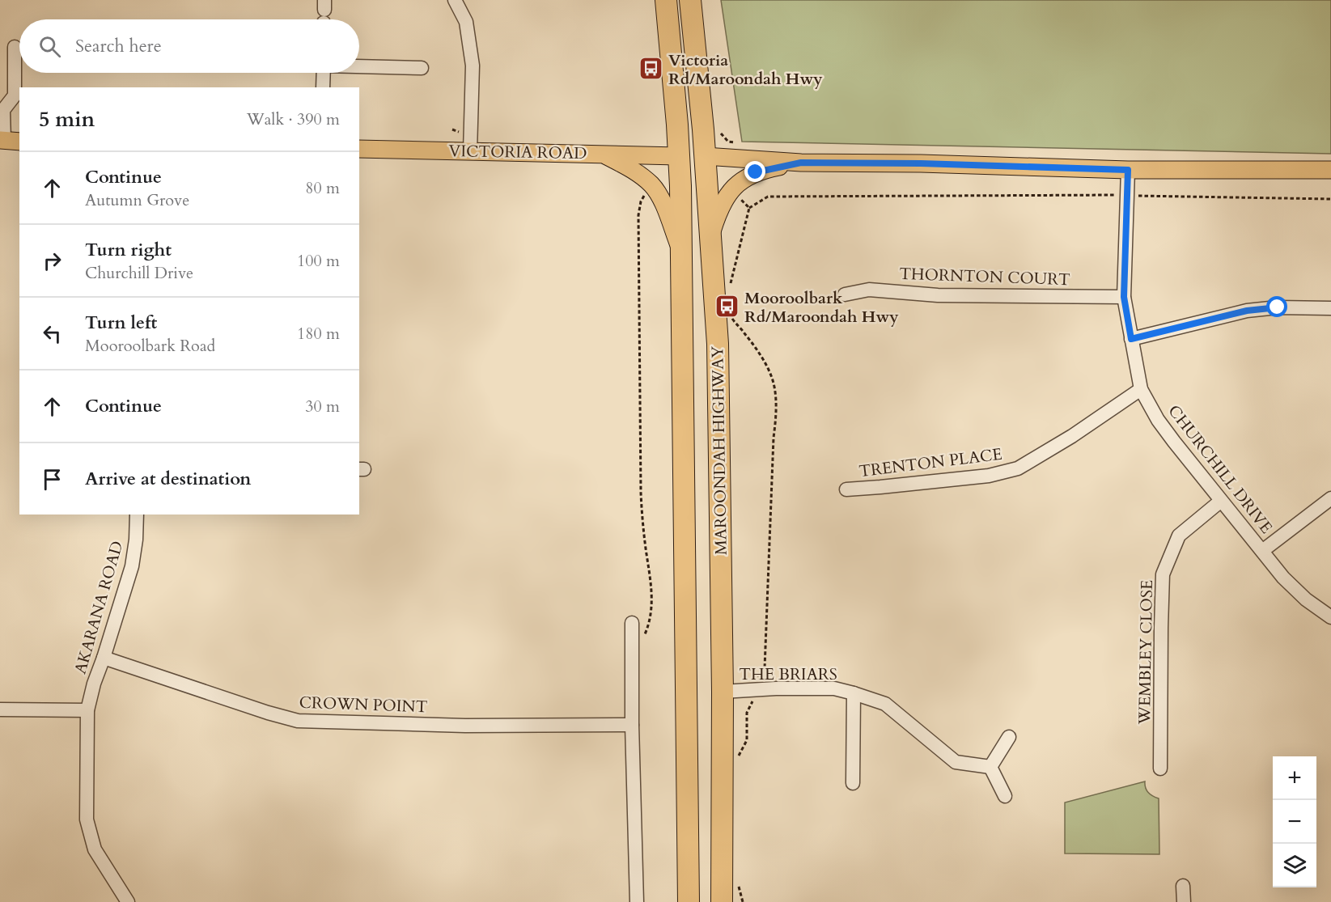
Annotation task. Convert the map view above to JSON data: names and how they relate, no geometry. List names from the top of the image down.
{
  "streets": {
    "highway": ["MAROONDAH HIGHWAY"],
    "main road": ["VICTORIA ROAD"],
    "street": [
      "THORNTON COURT",
      "TRENTON PLACE",
      "CHURCHILL DRIVE",
      "AKARANA ROAD",
      "WEMBLEY CLOSE",
      "THE BRIARS",
      "CROWN POINT"
    ]
  },
  "crossings": [
    ["THORNTON COURT", "CHURCHILL DRIVE"],
    ["MAROONDAH HIGHWAY", "THE BRIARS"],
    ["TRENTON PLACE", "CHURCHILL DRIVE"],
    ["CHURCHILL DRIVE", "WEMBLEY CLOSE"],
    ["AKARANA ROAD", "CROWN POINT"]
  ],
  "places": {
    "bus stop": ["Victoria Rd/Maroondah Hwy", "Mooroolbark Rd/Maroondah Hwy"]
  },
  "page": {
    "search": "Search here",
    "heading": ["5 min", "Walk · 390 m"],
    "list": [
      ["Continue", "Autumn Grove", "80 m"],
      ["Turn right", "Churchill Drive", "100 m"],
      ["Turn left", "Mooroolbark Road", "180 m"],
      ["Continue", "30 m"],
      "Arrive at destination"
    ],
    "map_buttons": ["+", "−"]
  }
}
